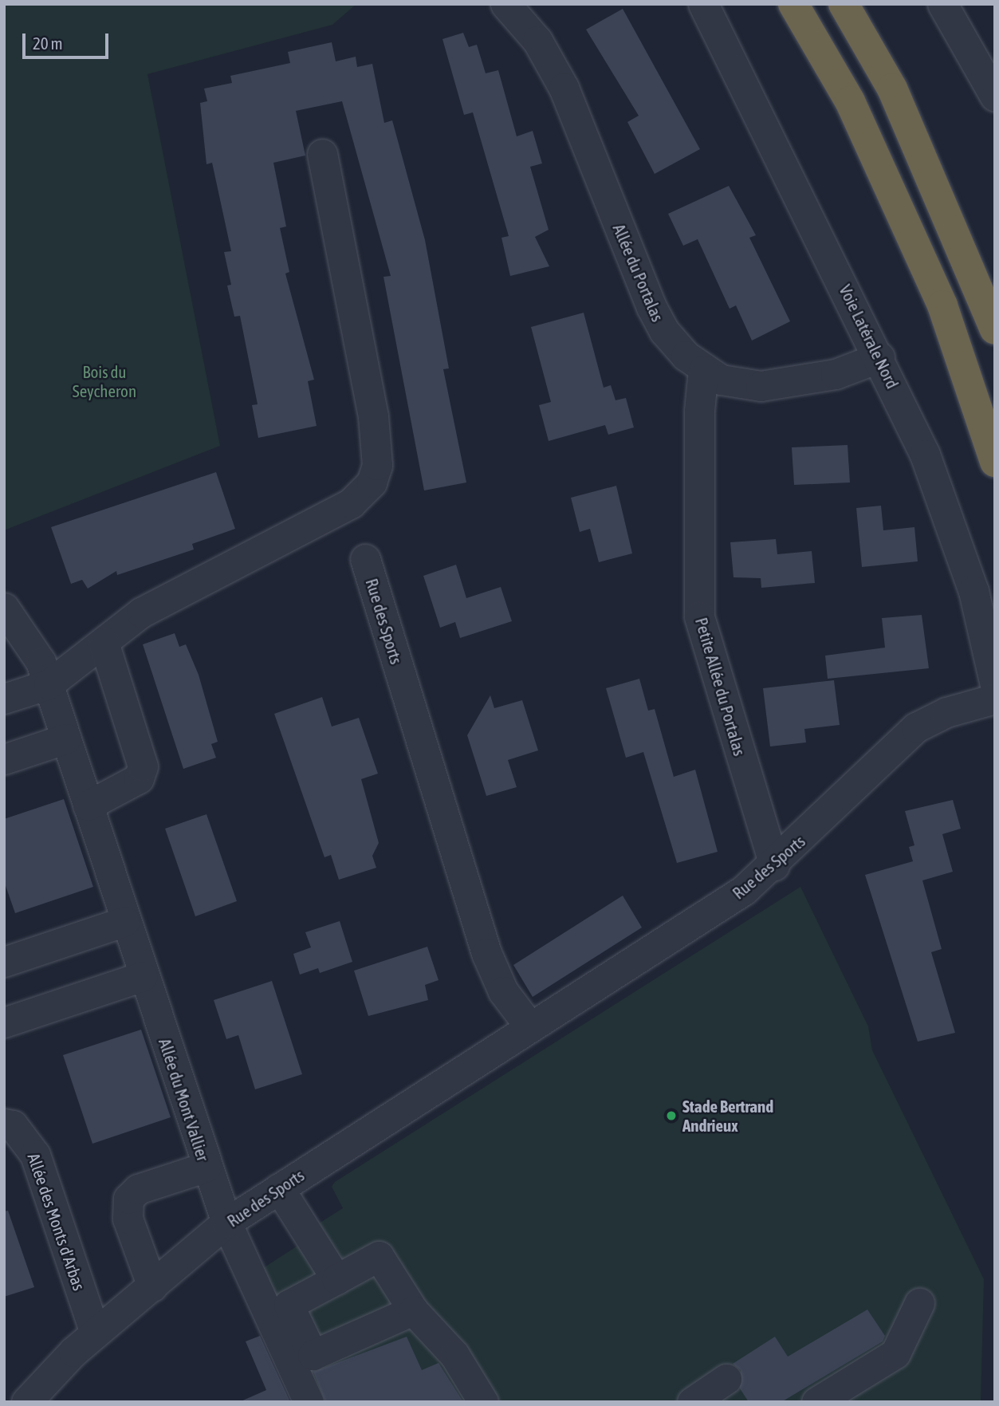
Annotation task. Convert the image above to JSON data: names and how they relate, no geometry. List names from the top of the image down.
{
  "streets": {
    "street": [
      "Allée du Portalas",
      "Voie Latérale Nord",
      "Rue des Sports",
      "Petite Allée du Portalas",
      "Allée du Mont Vallier",
      "Allée des Monts d'Arbas"
    ]
  },
  "crossings": [
    ["Allée du Portalas", "Voie Latérale Nord"],
    ["Allée du Portalas", "Petite Allée du Portalas"],
    ["Rue des Sports", "Petite Allée du Portalas"],
    ["Rue des Sports", "Allée du Mont Vallier"],
    ["Rue des Sports", "Allée des Monts d'Arbas"]
  ],
  "parks": ["Bois du Seycheron"],
  "places": ["Stade Bertrand Andrieux"],
  "scale_bar": "20 m"
}
